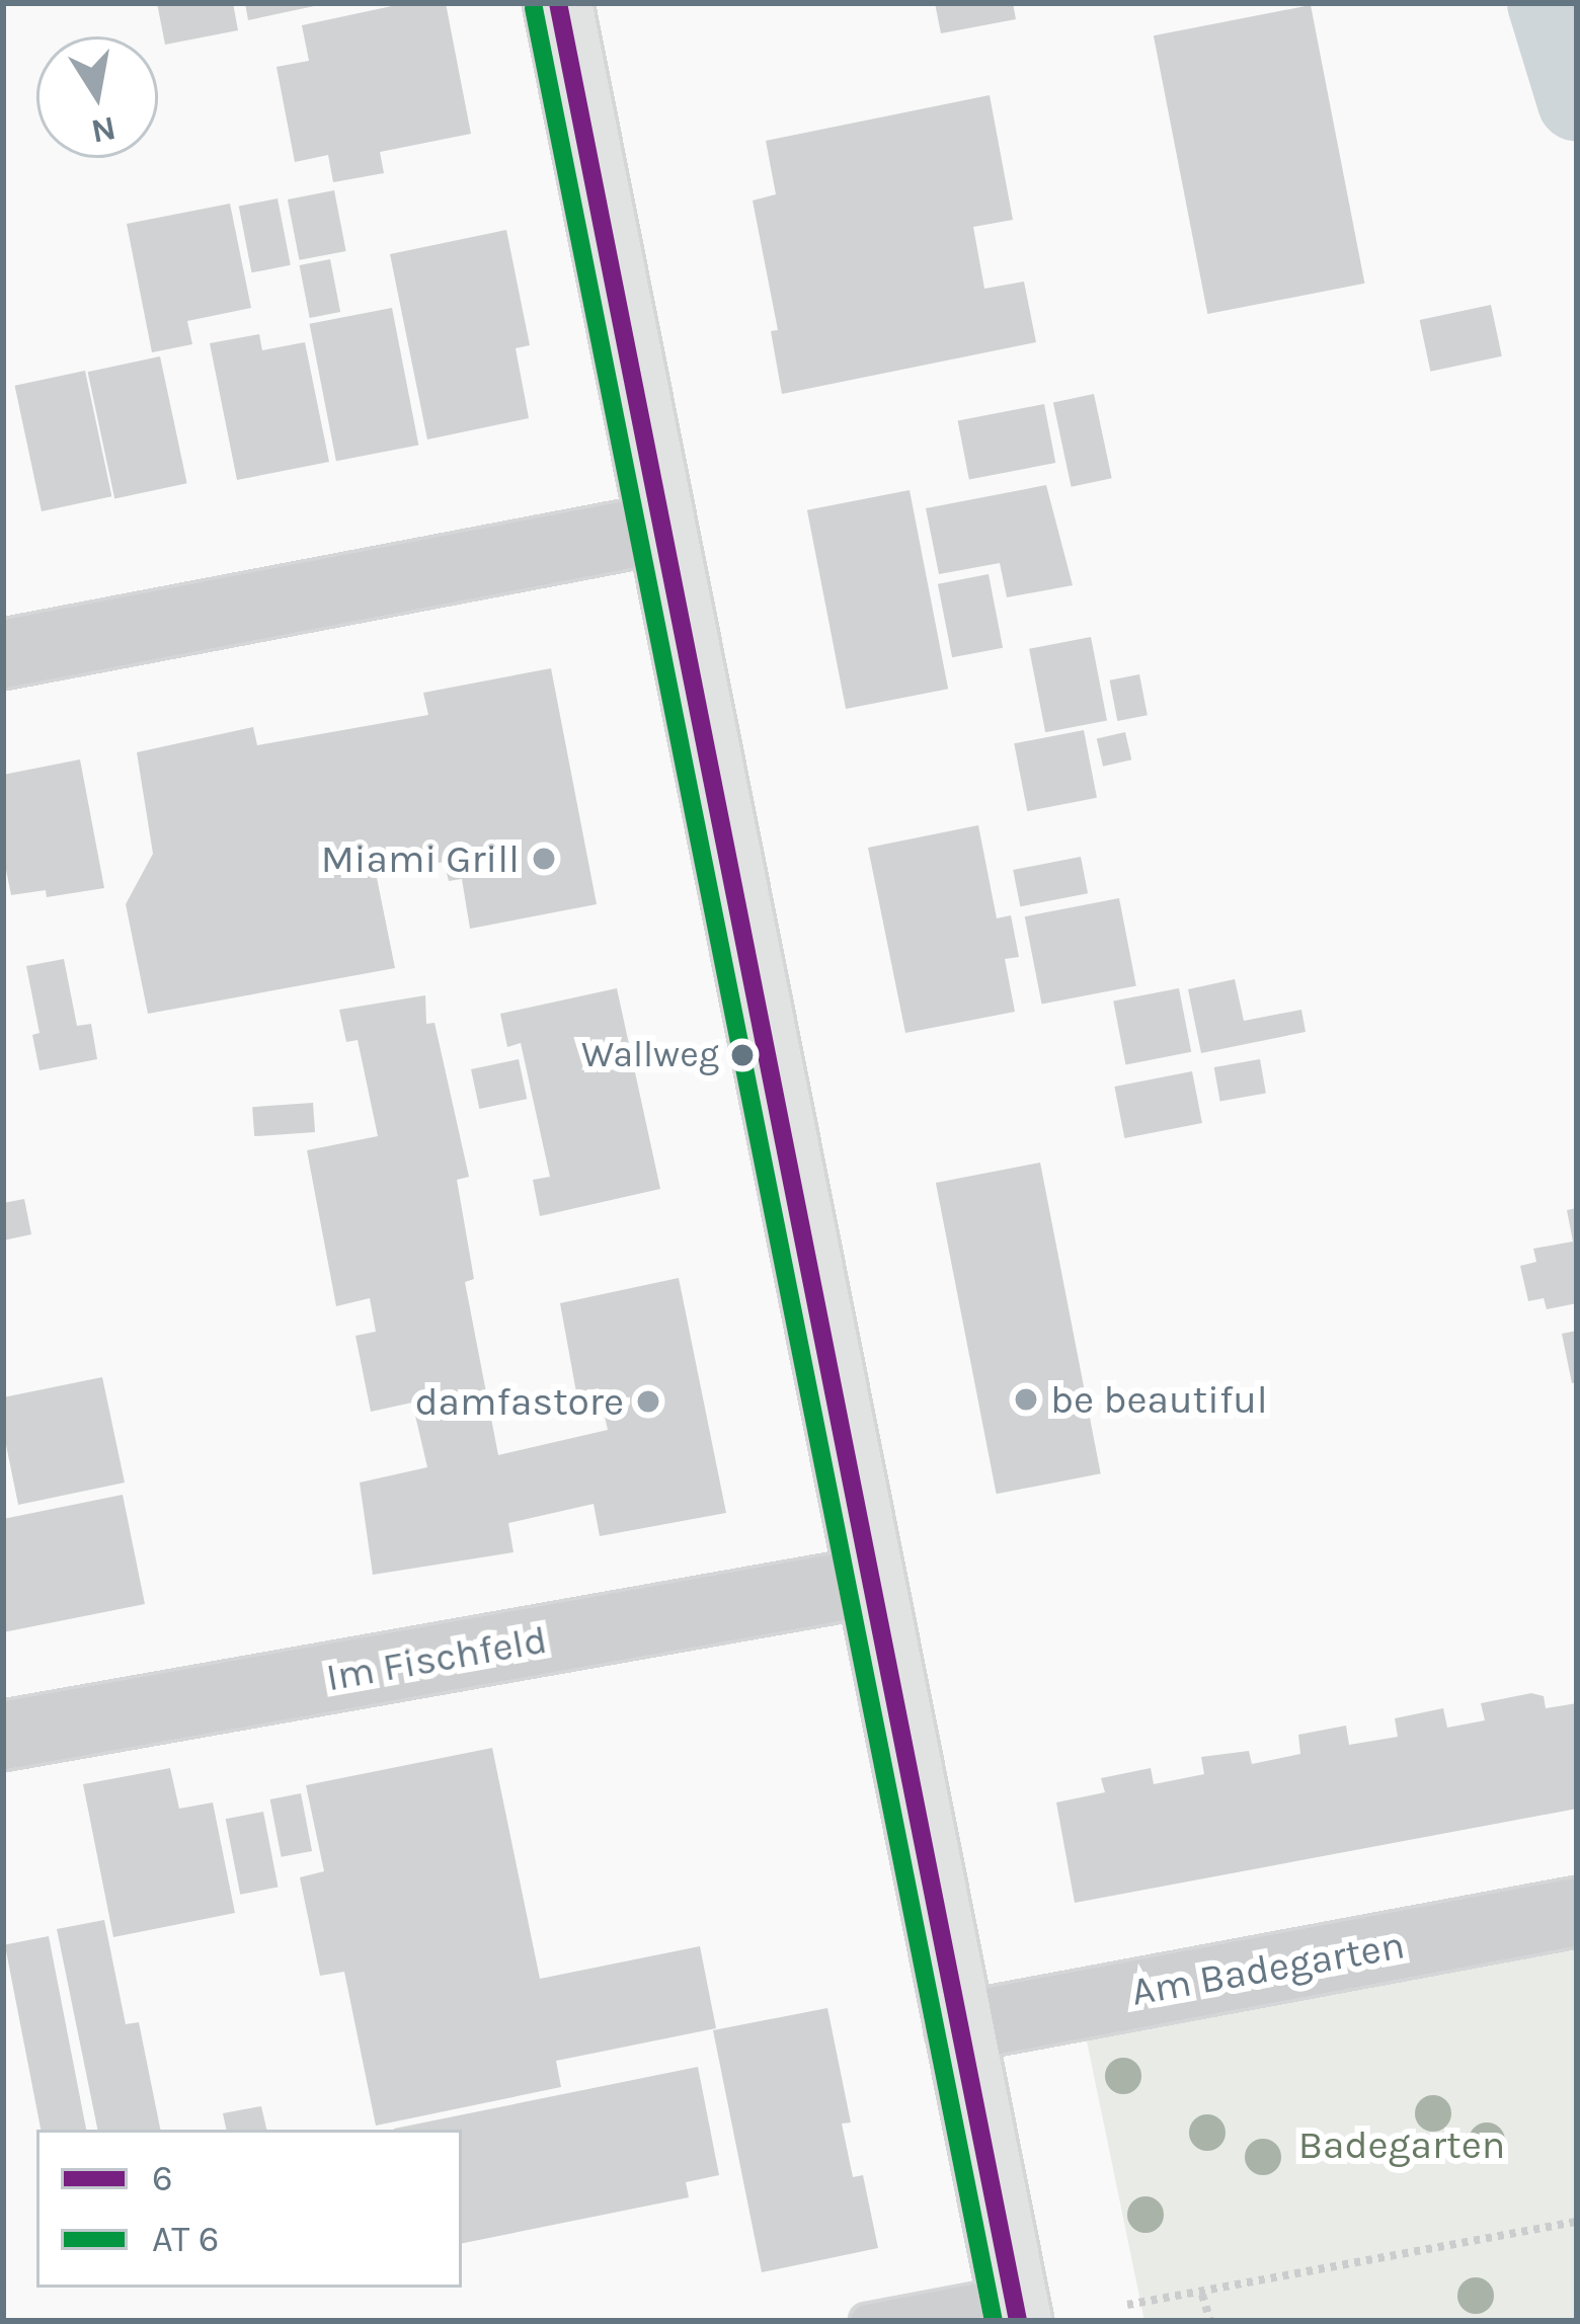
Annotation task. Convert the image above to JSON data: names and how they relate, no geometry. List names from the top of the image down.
{
  "streets": {
    "street": ["Im Fischfeld", "Am Badegarten"]
  },
  "parks": ["Badegarten"],
  "places": [
    "Miami Grill",
    "Wallweg",
    "be beautiful",
    "damfastore"
  ],
  "lines": ["transit line 6"],
  "legend": ["6", "AT 6"],
  "north": "bottom"
}
